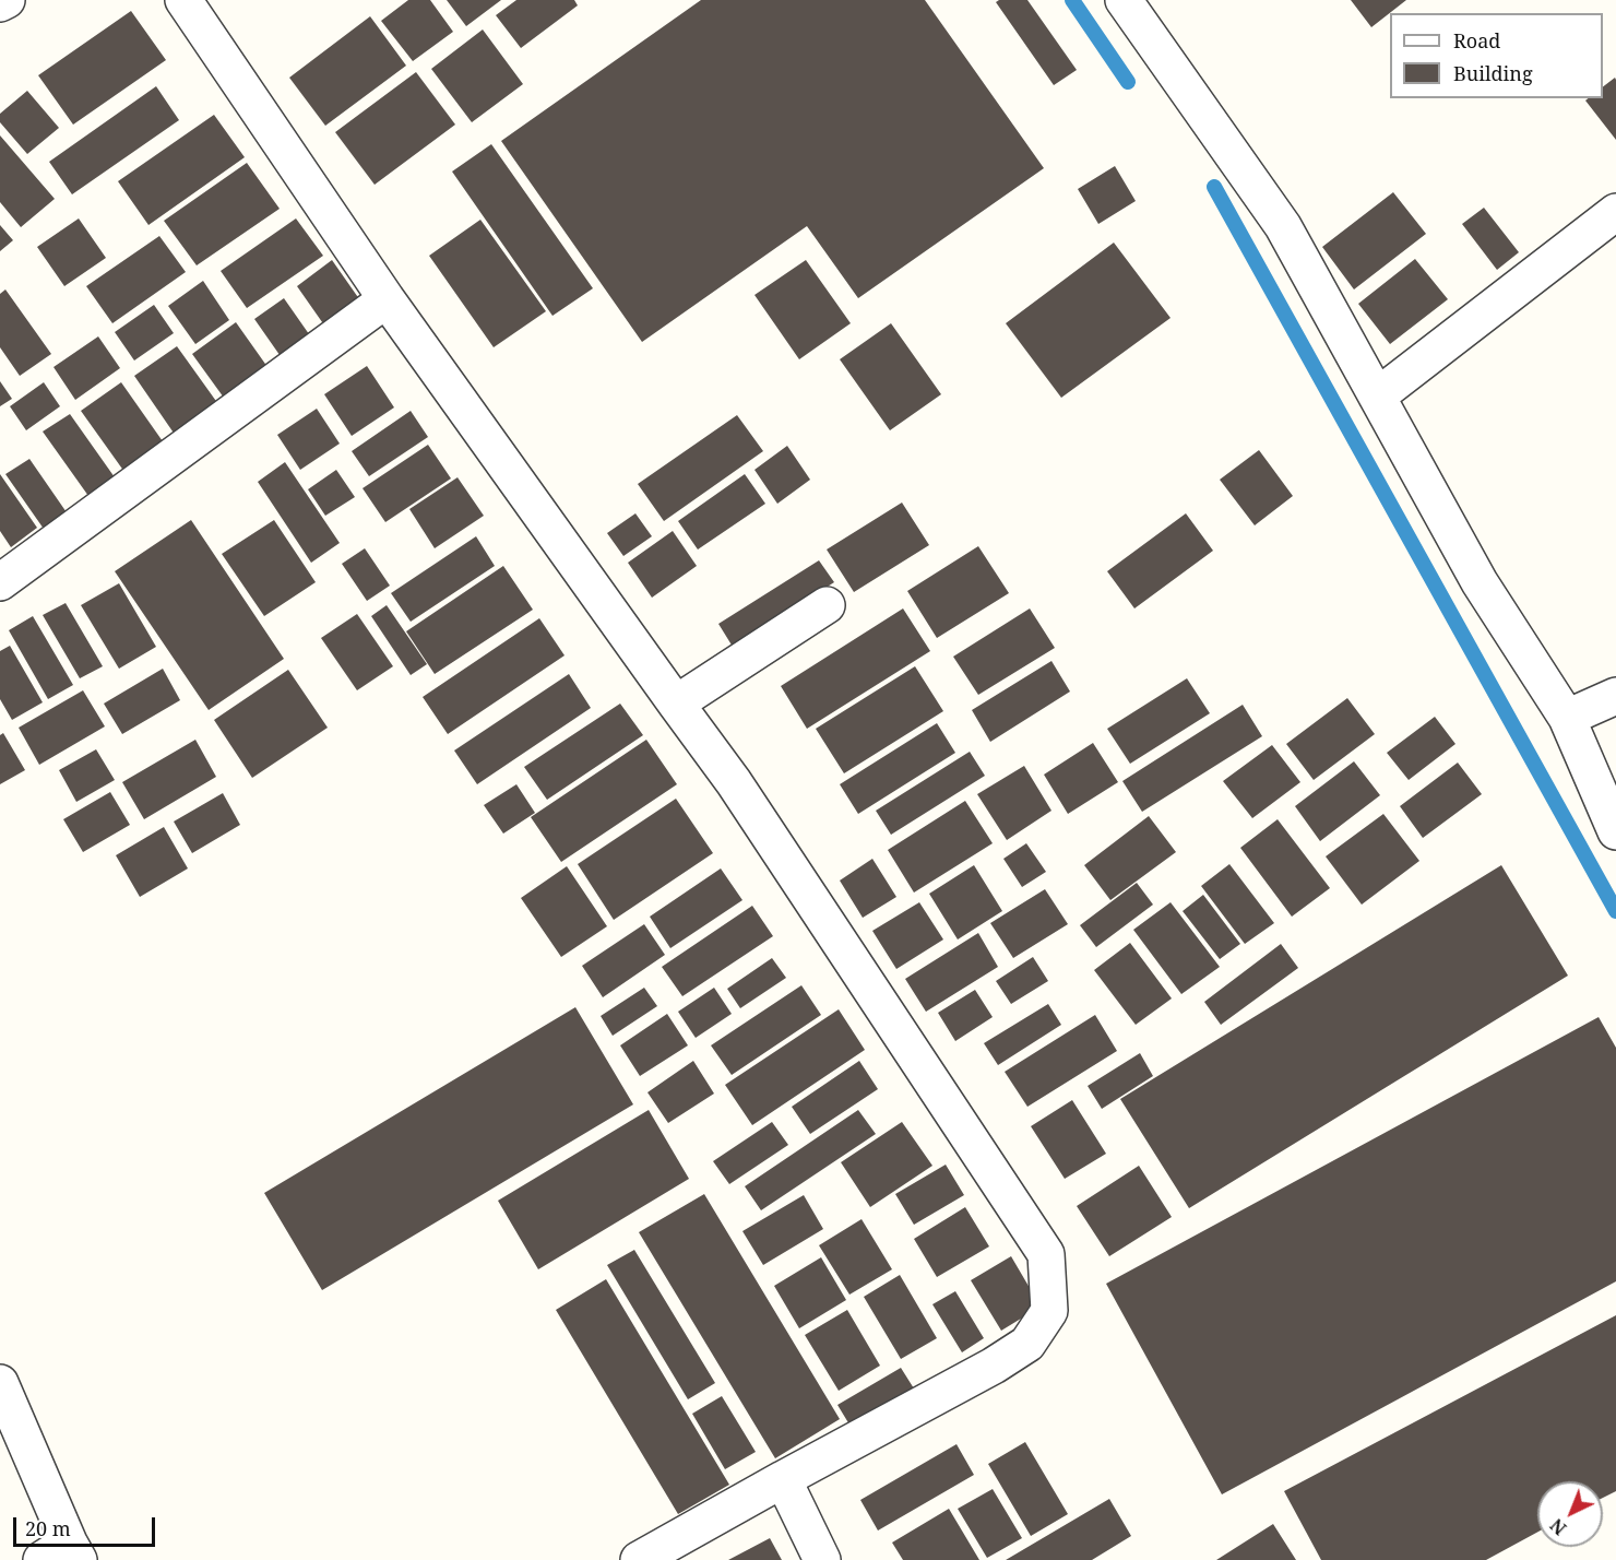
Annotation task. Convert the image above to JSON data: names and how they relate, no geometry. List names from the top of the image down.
{
  "legend": ["Road", "Building"],
  "scale_bar": "20 m",
  "north": "bottom left"
}
